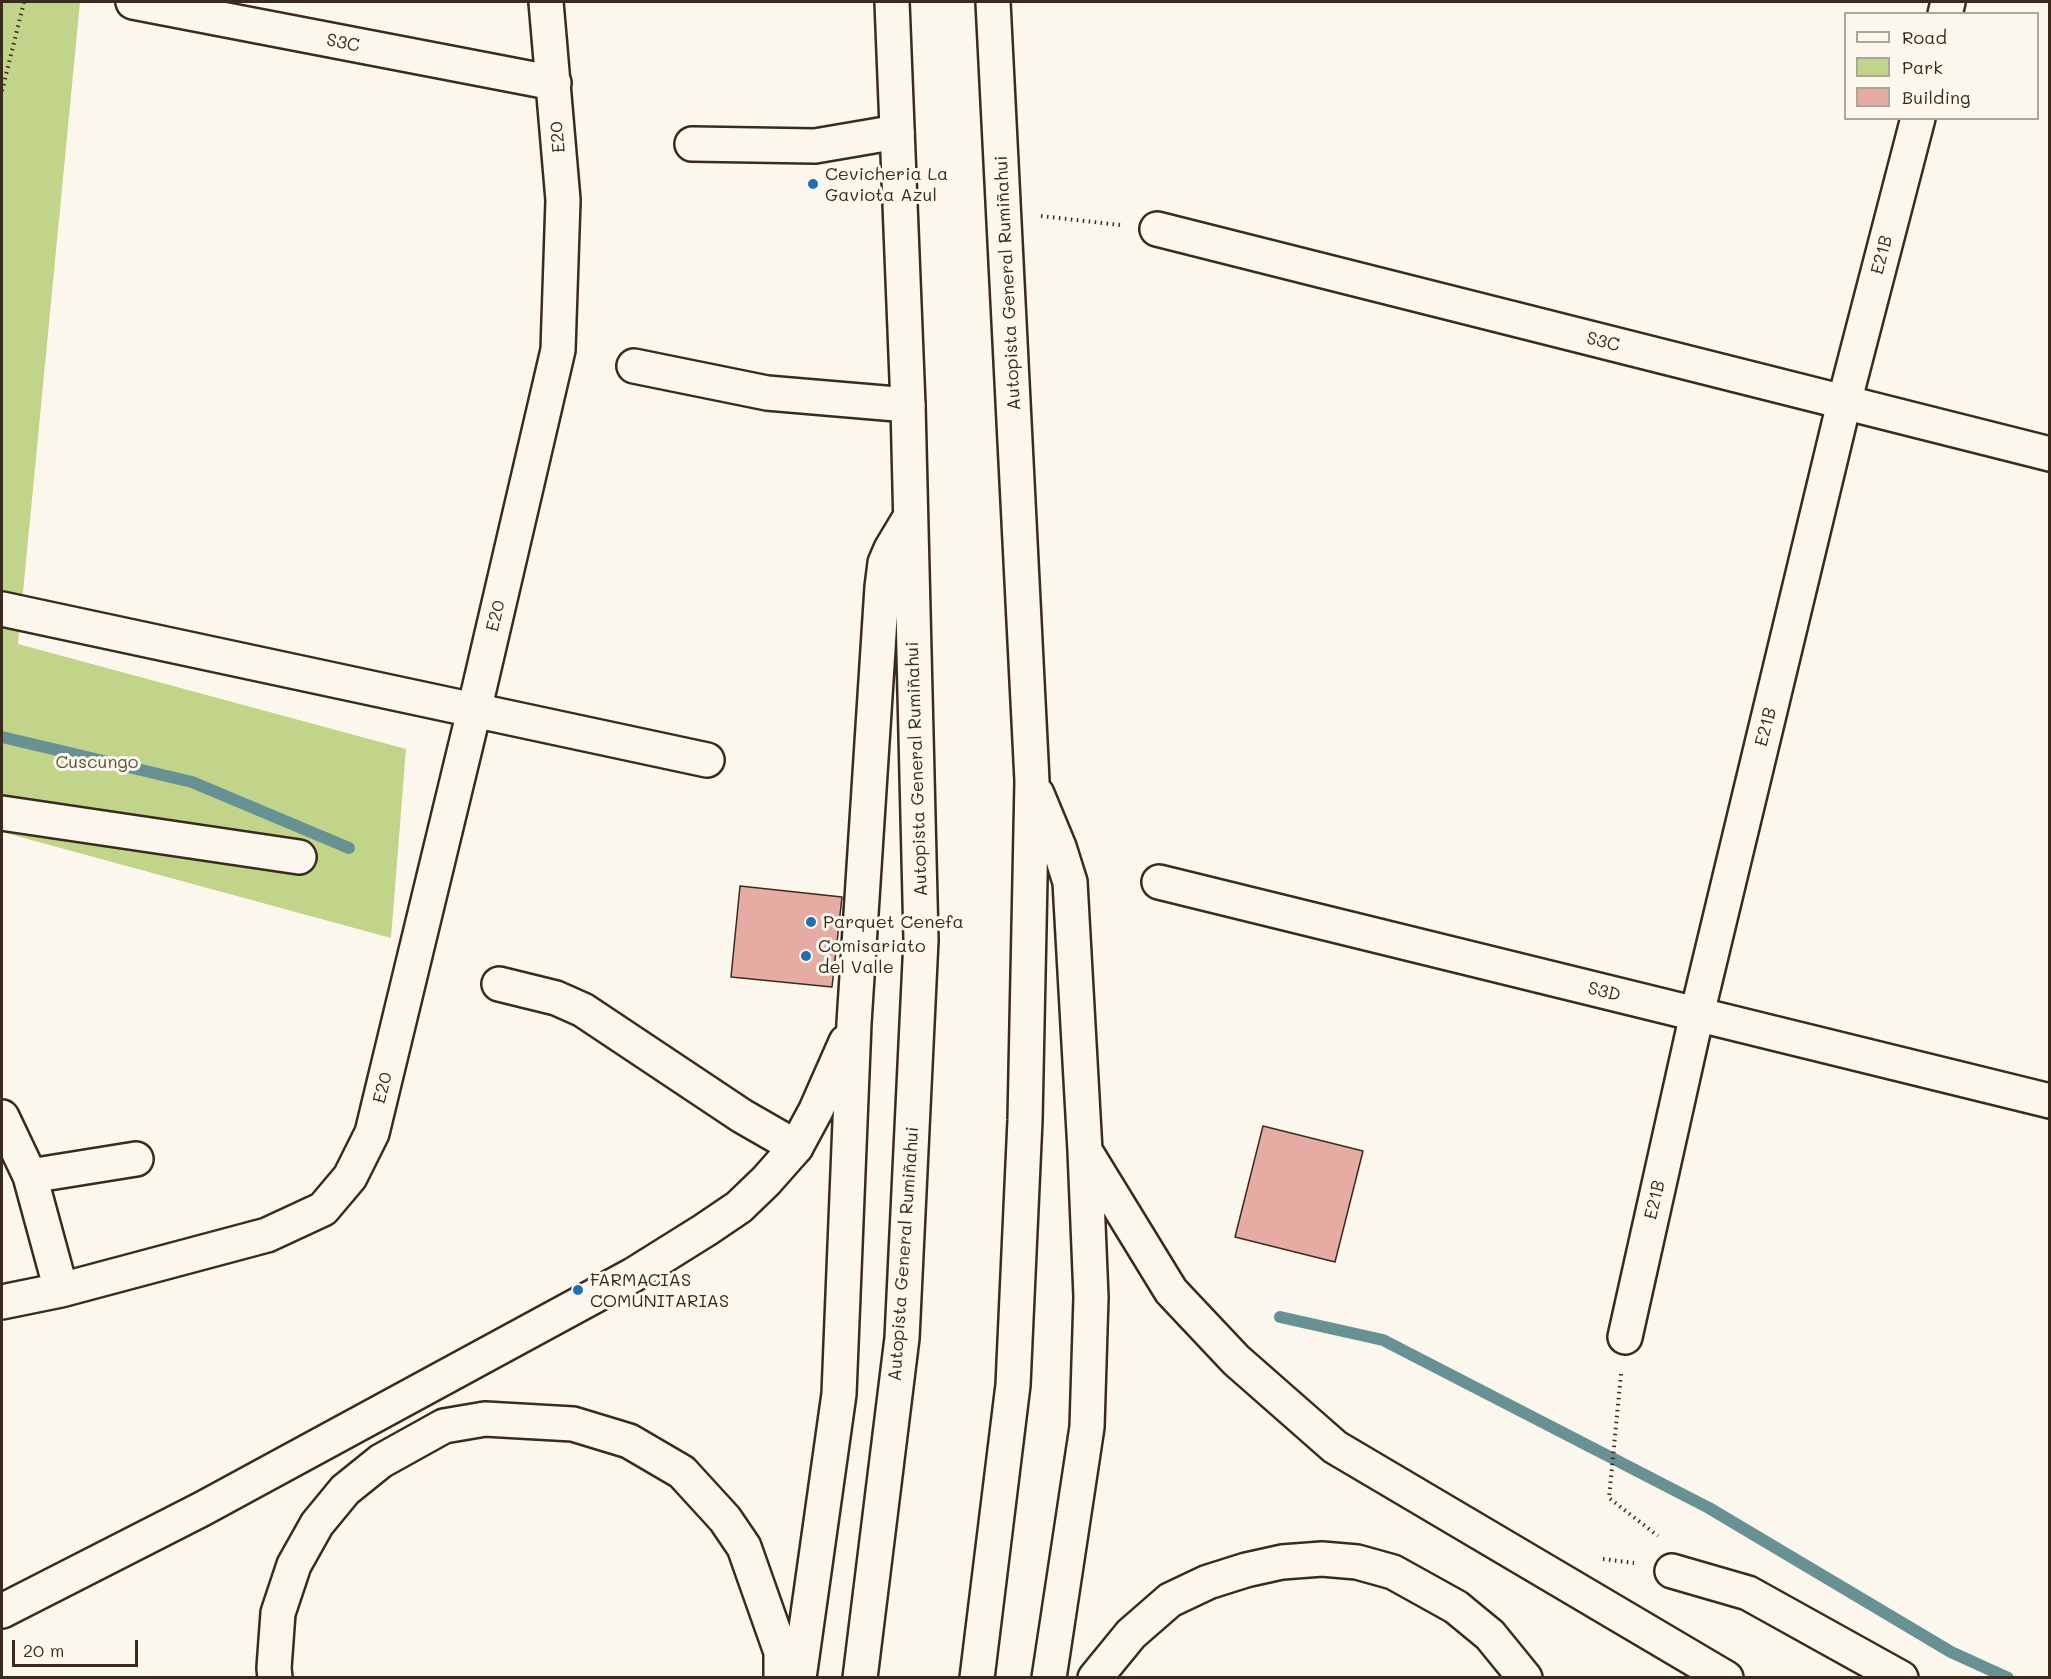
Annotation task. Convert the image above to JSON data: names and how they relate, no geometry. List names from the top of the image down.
{
  "streets": {
    "main road": [
      "S3C",
      "E20",
      "E21B",
      "Autopista General Rumiñahui",
      "S3D"
    ]
  },
  "crossings": [
    ["S3C", "E20"],
    ["S3C", "E21B"],
    ["E21B", "S3D"]
  ],
  "parks": ["Cuscungo"],
  "places": [
    "Cevicheria La Gaviota Azul",
    "Parquet Cenefa",
    "Comisariato del Valle",
    "FARMACIAS COMUNITARIAS"
  ],
  "legend": ["Road", "Park", "Building"],
  "scale_bar": "20 m"
}
